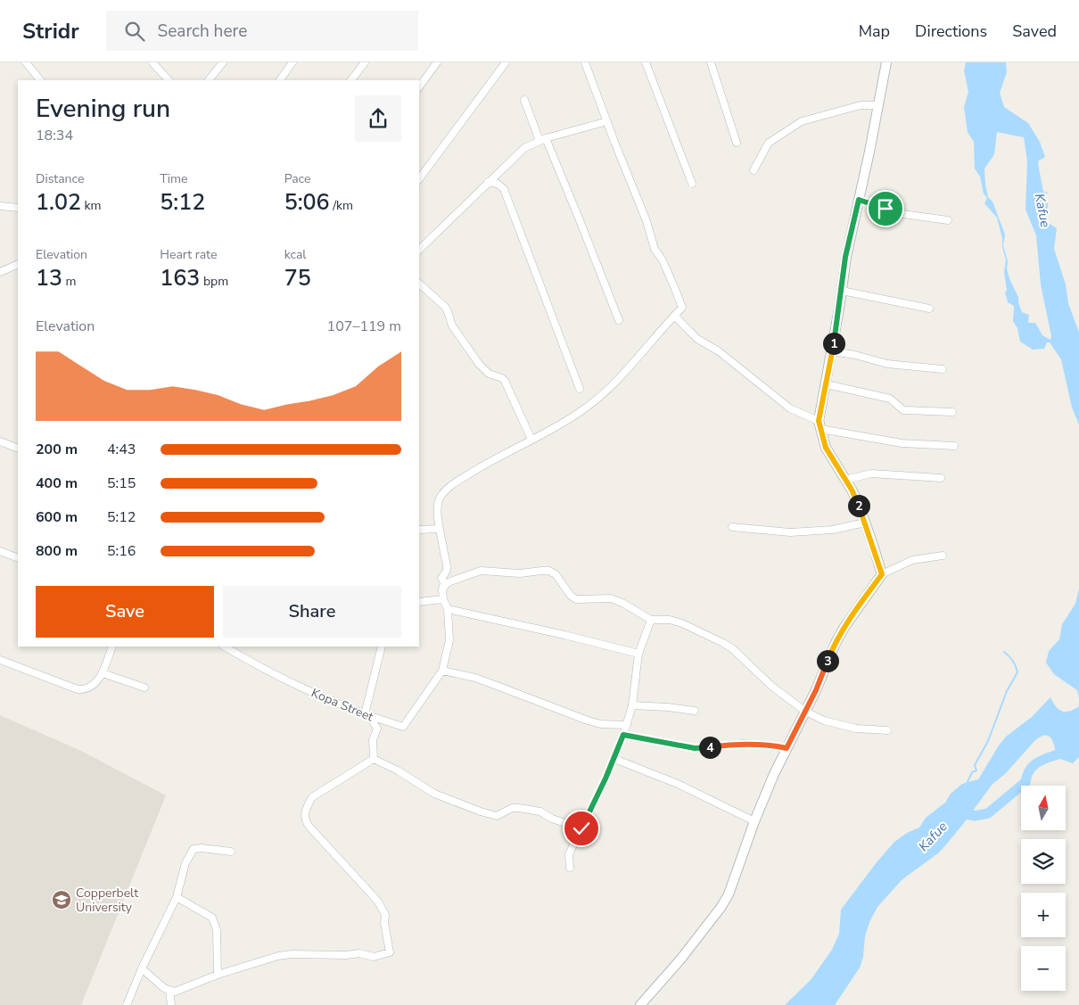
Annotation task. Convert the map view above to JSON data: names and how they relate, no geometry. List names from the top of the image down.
{
  "streets": {
    "street": ["Kopa Street"]
  },
  "water": ["Kafue"],
  "places": {
    "school or university": ["Copperbelt University"]
  },
  "north": "top",
  "page": {
    "header": "Stridr",
    "search": "Search here",
    "nav": ["Map", "Directions", "Saved"],
    "heading": ["Evening run", "18:34"],
    "stats": [
      ["Distance", "1.02 km"],
      ["Time", "5:12"],
      ["Pace", "5:06 /km"],
      ["Elevation", "13 m"],
      ["Heart rate", "163 bpm"],
      ["kcal", "75"]
    ],
    "chart": ["Elevation", "107–119 m"],
    "pins": [
      "1",
      "2",
      "3",
      "4"
    ],
    "list": [
      {
        "name": "200 m",
        "note": "4:43"
      },
      {
        "name": "400 m",
        "note": "5:15"
      },
      {
        "name": "600 m",
        "note": "5:12"
      },
      {
        "name": "800 m",
        "note": "5:16"
      }
    ],
    "buttons": ["Save", "Share"],
    "map_buttons": ["+", "−"]
  }
}
